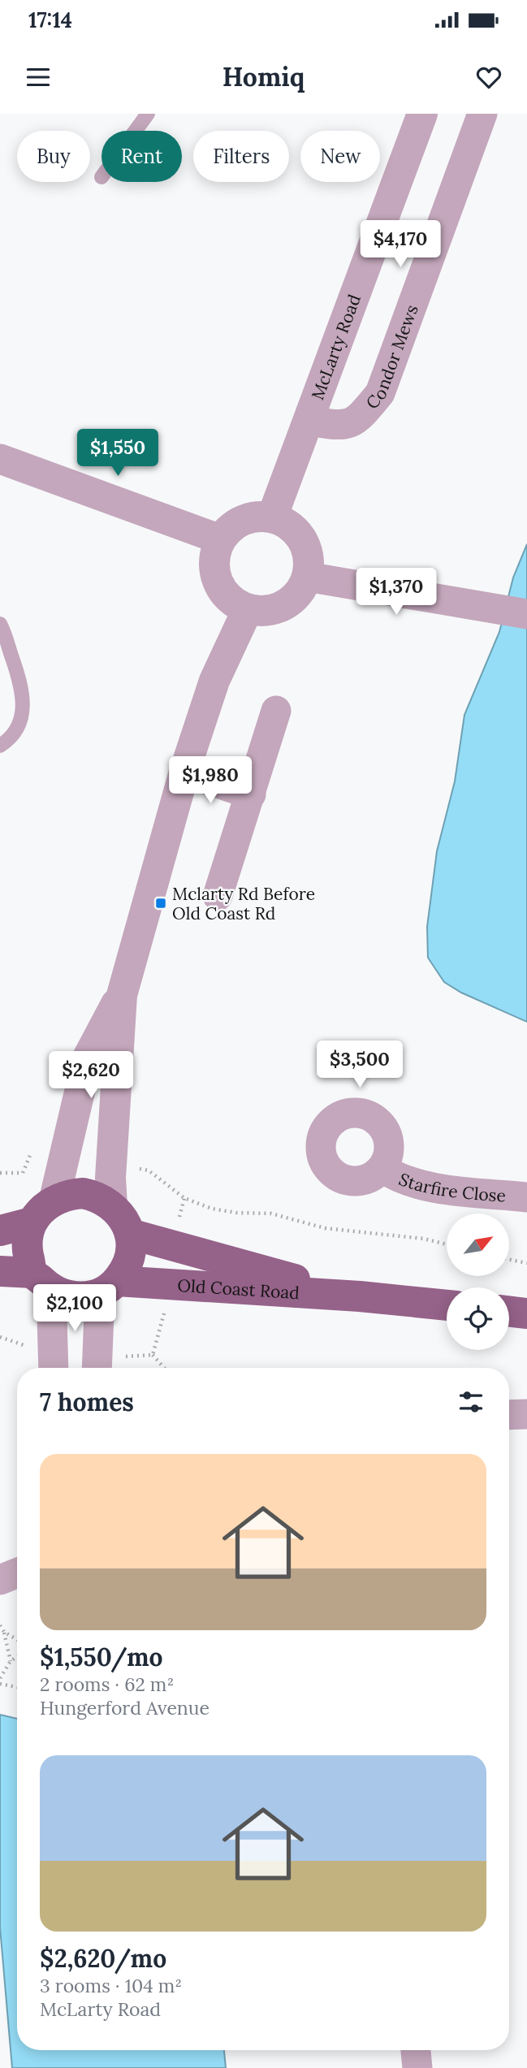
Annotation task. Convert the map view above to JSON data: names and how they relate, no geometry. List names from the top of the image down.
{
  "streets": {
    "main road": ["Old Coast Road"],
    "street": ["McLarty Road", "Condor Mews", "Starfire Close"]
  },
  "crossings": [
    ["McLarty Road", "Condor Mews"]
  ],
  "places": {
    "transit": ["Mclarty Rd Before Old Coast Rd"]
  },
  "north": "top right",
  "page": {
    "status": "17:14",
    "header": "Homiq",
    "chip": [
      "Buy",
      "Rent",
      "Filters",
      "New"
    ],
    "price": [
      "$4,170",
      "$1,550",
      "$1,370",
      "$1,980",
      "$3,500",
      "$2,620",
      "$2,100"
    ],
    "heading": "7 homes",
    "list": [
      {
        "name": "$1,550/mo",
        "note": "2 rooms · 62 m² · Hungerford Avenue"
      },
      {
        "name": "$2,620/mo",
        "note": "3 rooms · 104 m² · McLarty Road"
      }
    ]
  }
}
